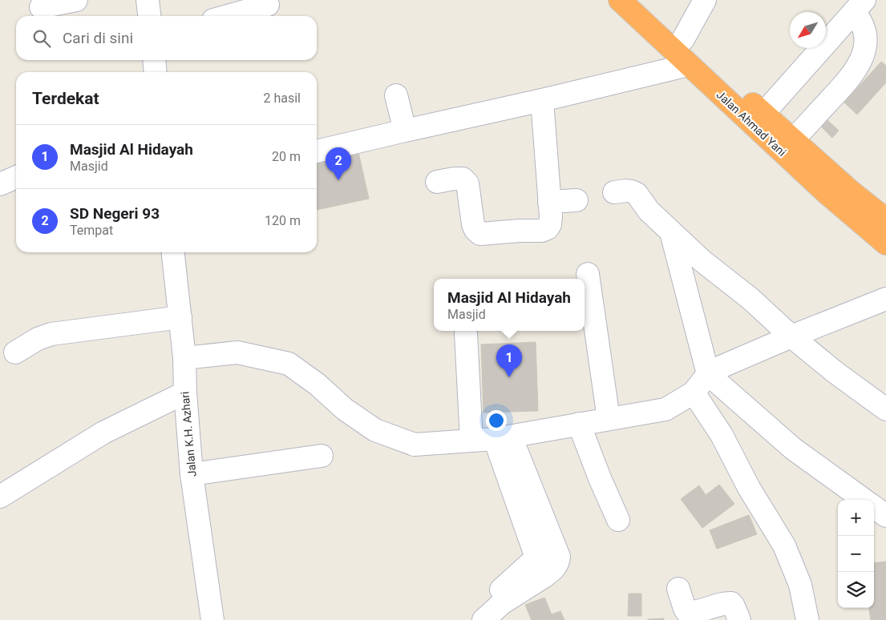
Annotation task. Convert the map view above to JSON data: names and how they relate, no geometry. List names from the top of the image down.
{
  "streets": {
    "highway": ["Jalan Ahmad Yani"],
    "street": ["Jalan K.H. Azhari"]
  },
  "north": "bottom left",
  "page": {
    "search": "Cari di sini",
    "heading": ["Terdekat", "2 hasil"],
    "list": [
      {
        "mark": "1",
        "name": "Masjid Al Hidayah",
        "note": "Masjid",
        "value": "20 m"
      },
      {
        "mark": "2",
        "name": "SD Negeri 93",
        "note": "Tempat",
        "value": "120 m"
      }
    ],
    "pins": ["2", "1"],
    "popup": ["Masjid Al Hidayah", "Masjid"],
    "map_buttons": ["+", "−"]
  }
}
